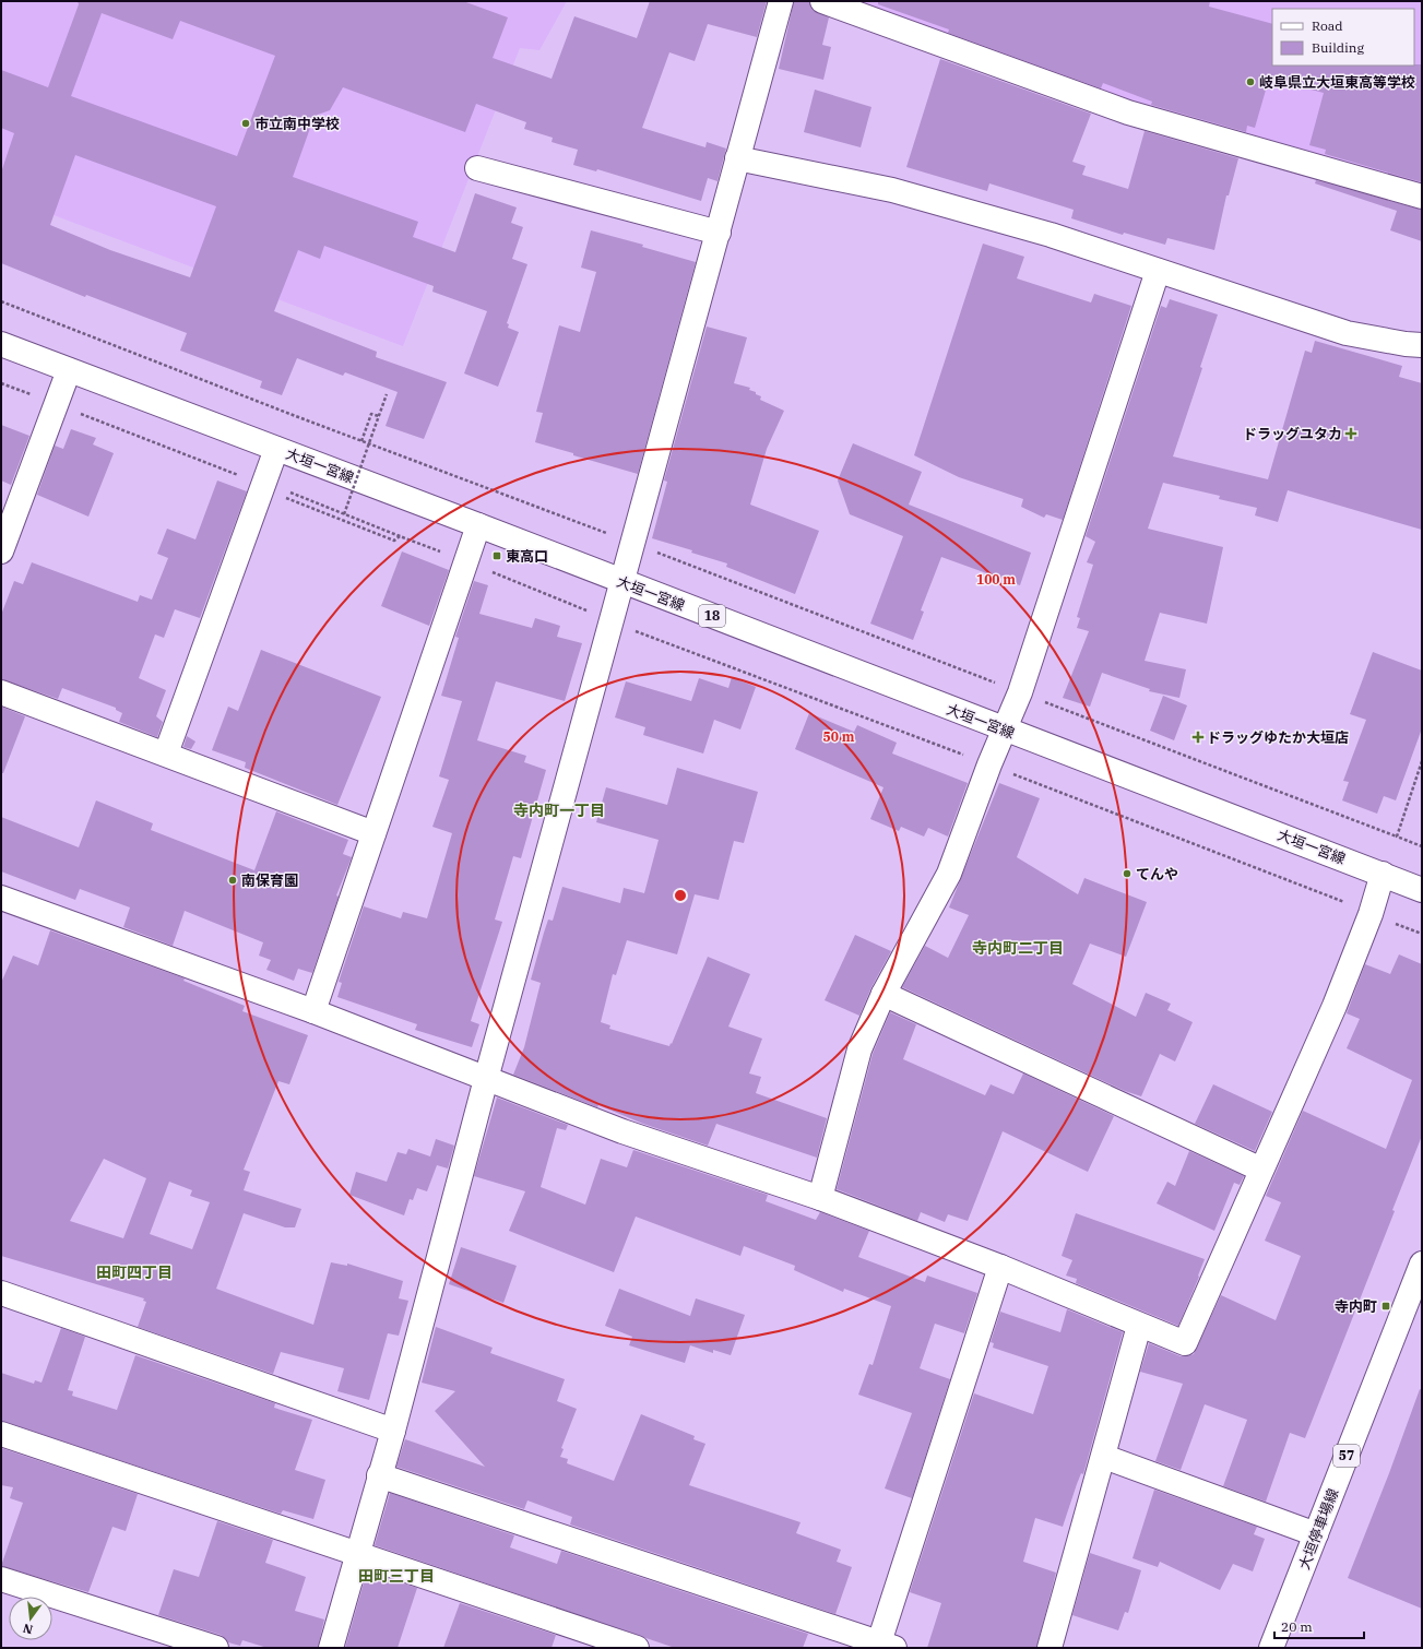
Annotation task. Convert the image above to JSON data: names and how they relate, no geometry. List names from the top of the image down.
{
  "streets": {
    "street": [
      "大垣一宮線",
      "18",
      "57",
      "大垣停車場線"
    ]
  },
  "districts": [
    "寺内町一丁目",
    "寺内町二丁目",
    "田町四丁目",
    "田町三丁目"
  ],
  "places": {
    "other": [
      "岐阜県立大垣東高等学校",
      "市立南中学校",
      "てんや",
      "南保育園"
    ],
    "health": ["ドラッグユタカ", "ドラッグゆたか大垣店"],
    "transit": ["東高口", "寺内町"]
  },
  "legend": ["Road", "Building"],
  "scale_bar": "20 m",
  "north": "bottom",
  "rings": ["100 m", "50 m"]
}
